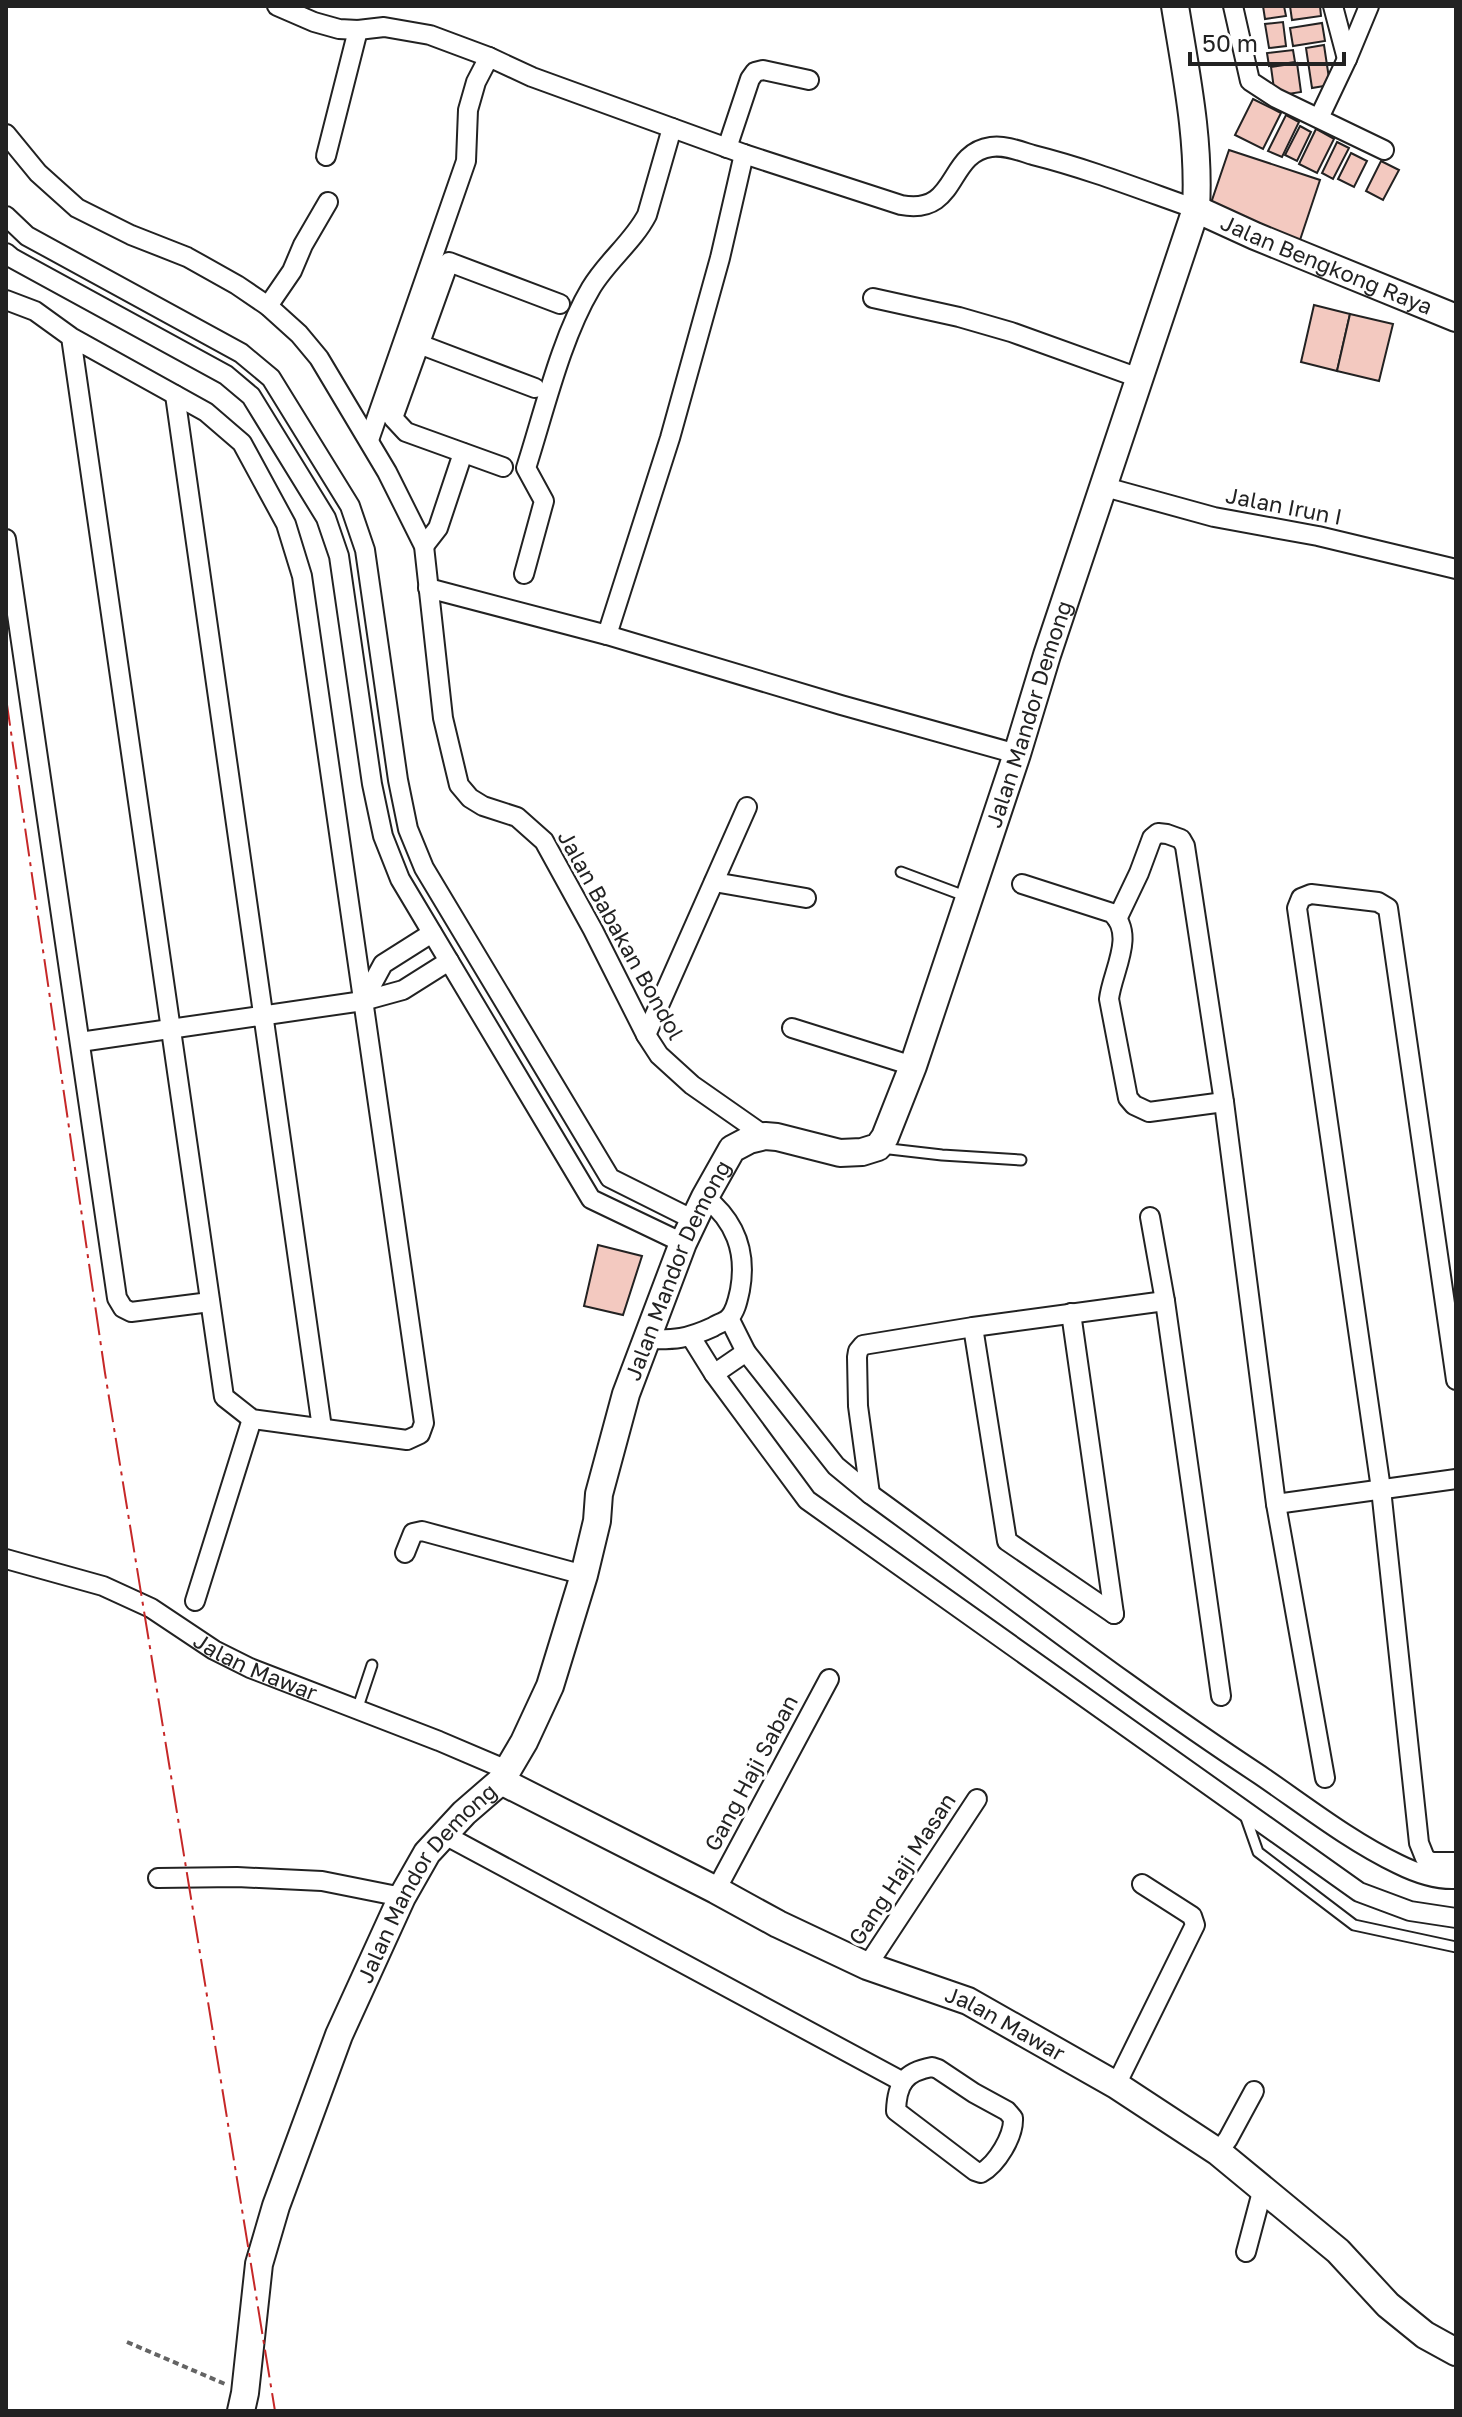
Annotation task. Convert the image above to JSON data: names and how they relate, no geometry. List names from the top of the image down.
{
  "streets": {
    "main road": ["Jalan Bengkong Raya", "Jalan Mandor Demong", "Jalan Mawar"],
    "street": [
      "Jalan Irun I",
      "Jalan Babakan Bondol",
      "Gang Haji Saban",
      "Gang Haji Masan"
    ]
  },
  "crossings": [
    ["Jalan Bengkong Raya", "Jalan Mandor Demong"],
    ["Jalan Irun I", "Jalan Mandor Demong"],
    ["Jalan Mandor Demong", "Jalan Babakan Bondol"],
    ["Jalan Mandor Demong", "Jalan Mawar"],
    ["Jalan Mawar", "Gang Haji Saban"],
    ["Jalan Mawar", "Gang Haji Masan"]
  ],
  "scale_bar": "50 m"
}
